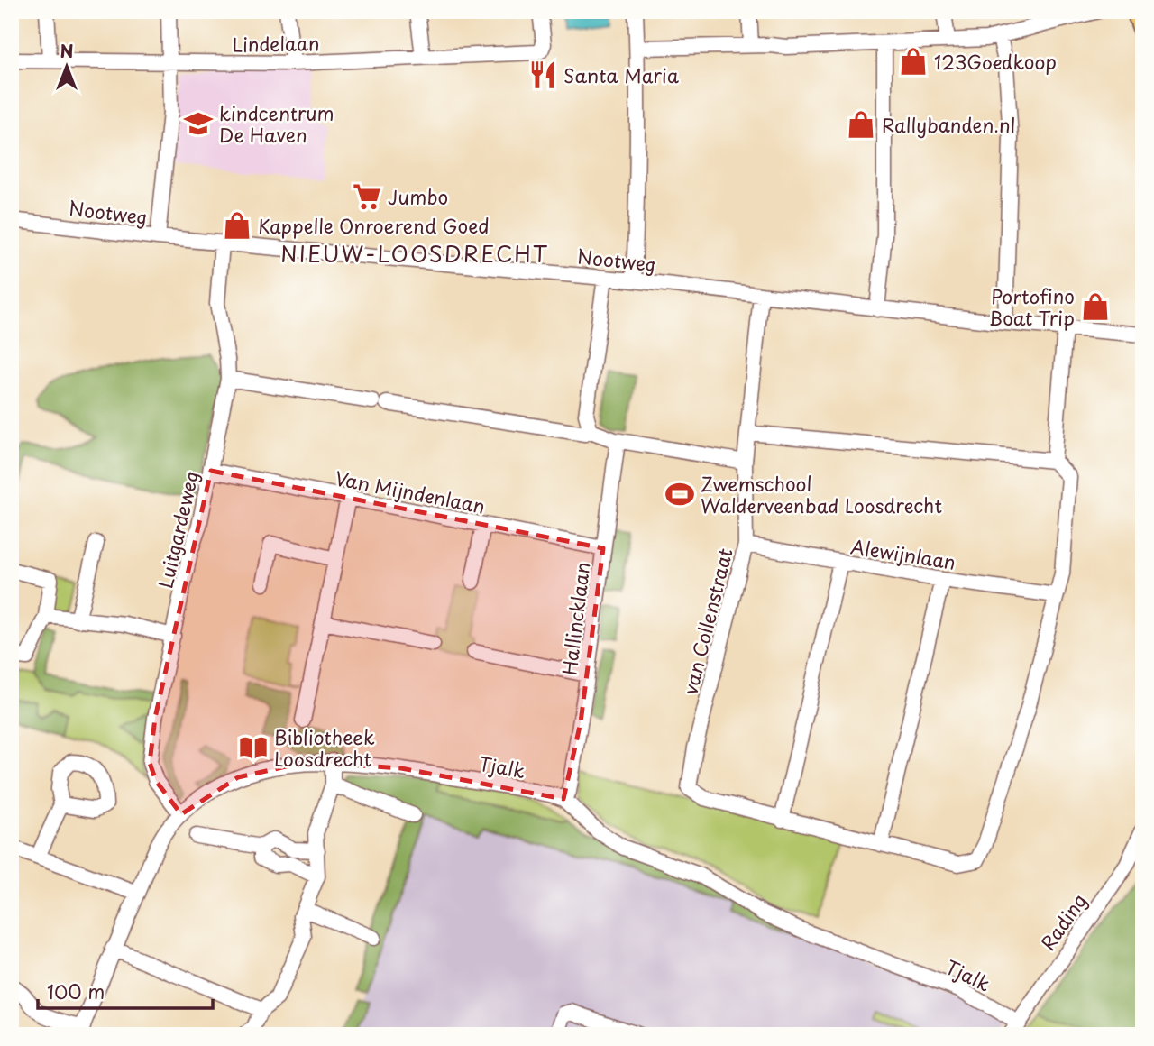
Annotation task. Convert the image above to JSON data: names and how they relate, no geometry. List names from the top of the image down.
{
  "streets": {
    "street": [
      "Lindelaan",
      "Nootweg",
      "Van Mijndenlaan",
      "Luitgardeweg",
      "Alewijnlaan",
      "Hallincklaan",
      "van Collenstraat",
      "Tjalk",
      "Rading"
    ]
  },
  "crossings": [
    ["Nootweg", "Luitgardeweg"],
    ["Nootweg", "van Collenstraat"],
    ["Van Mijndenlaan", "Luitgardeweg"],
    ["Van Mijndenlaan", "Hallincklaan"],
    ["Luitgardeweg", "Tjalk"],
    ["Alewijnlaan", "van Collenstraat"],
    ["Hallincklaan", "Tjalk"],
    ["Tjalk", "Rading"]
  ],
  "districts": ["NIEUW-LOOSDRECHT"],
  "places": {
    "shop": [
      "123Goedkoop",
      "Rallybanden.nl",
      "Kappelle Onroerend Goed",
      "Portofino Boat Trip"
    ],
    "restaurant": ["Santa Maria"],
    "school or university": ["kindcentrum De Haven"],
    "supermarket": ["Jumbo"],
    "sports": ["Zwemschool Walderveenbad Loosdrecht"],
    "library": ["Bibliotheek Loosdrecht"]
  },
  "scale_bar": "100 m",
  "north": "top"
}
